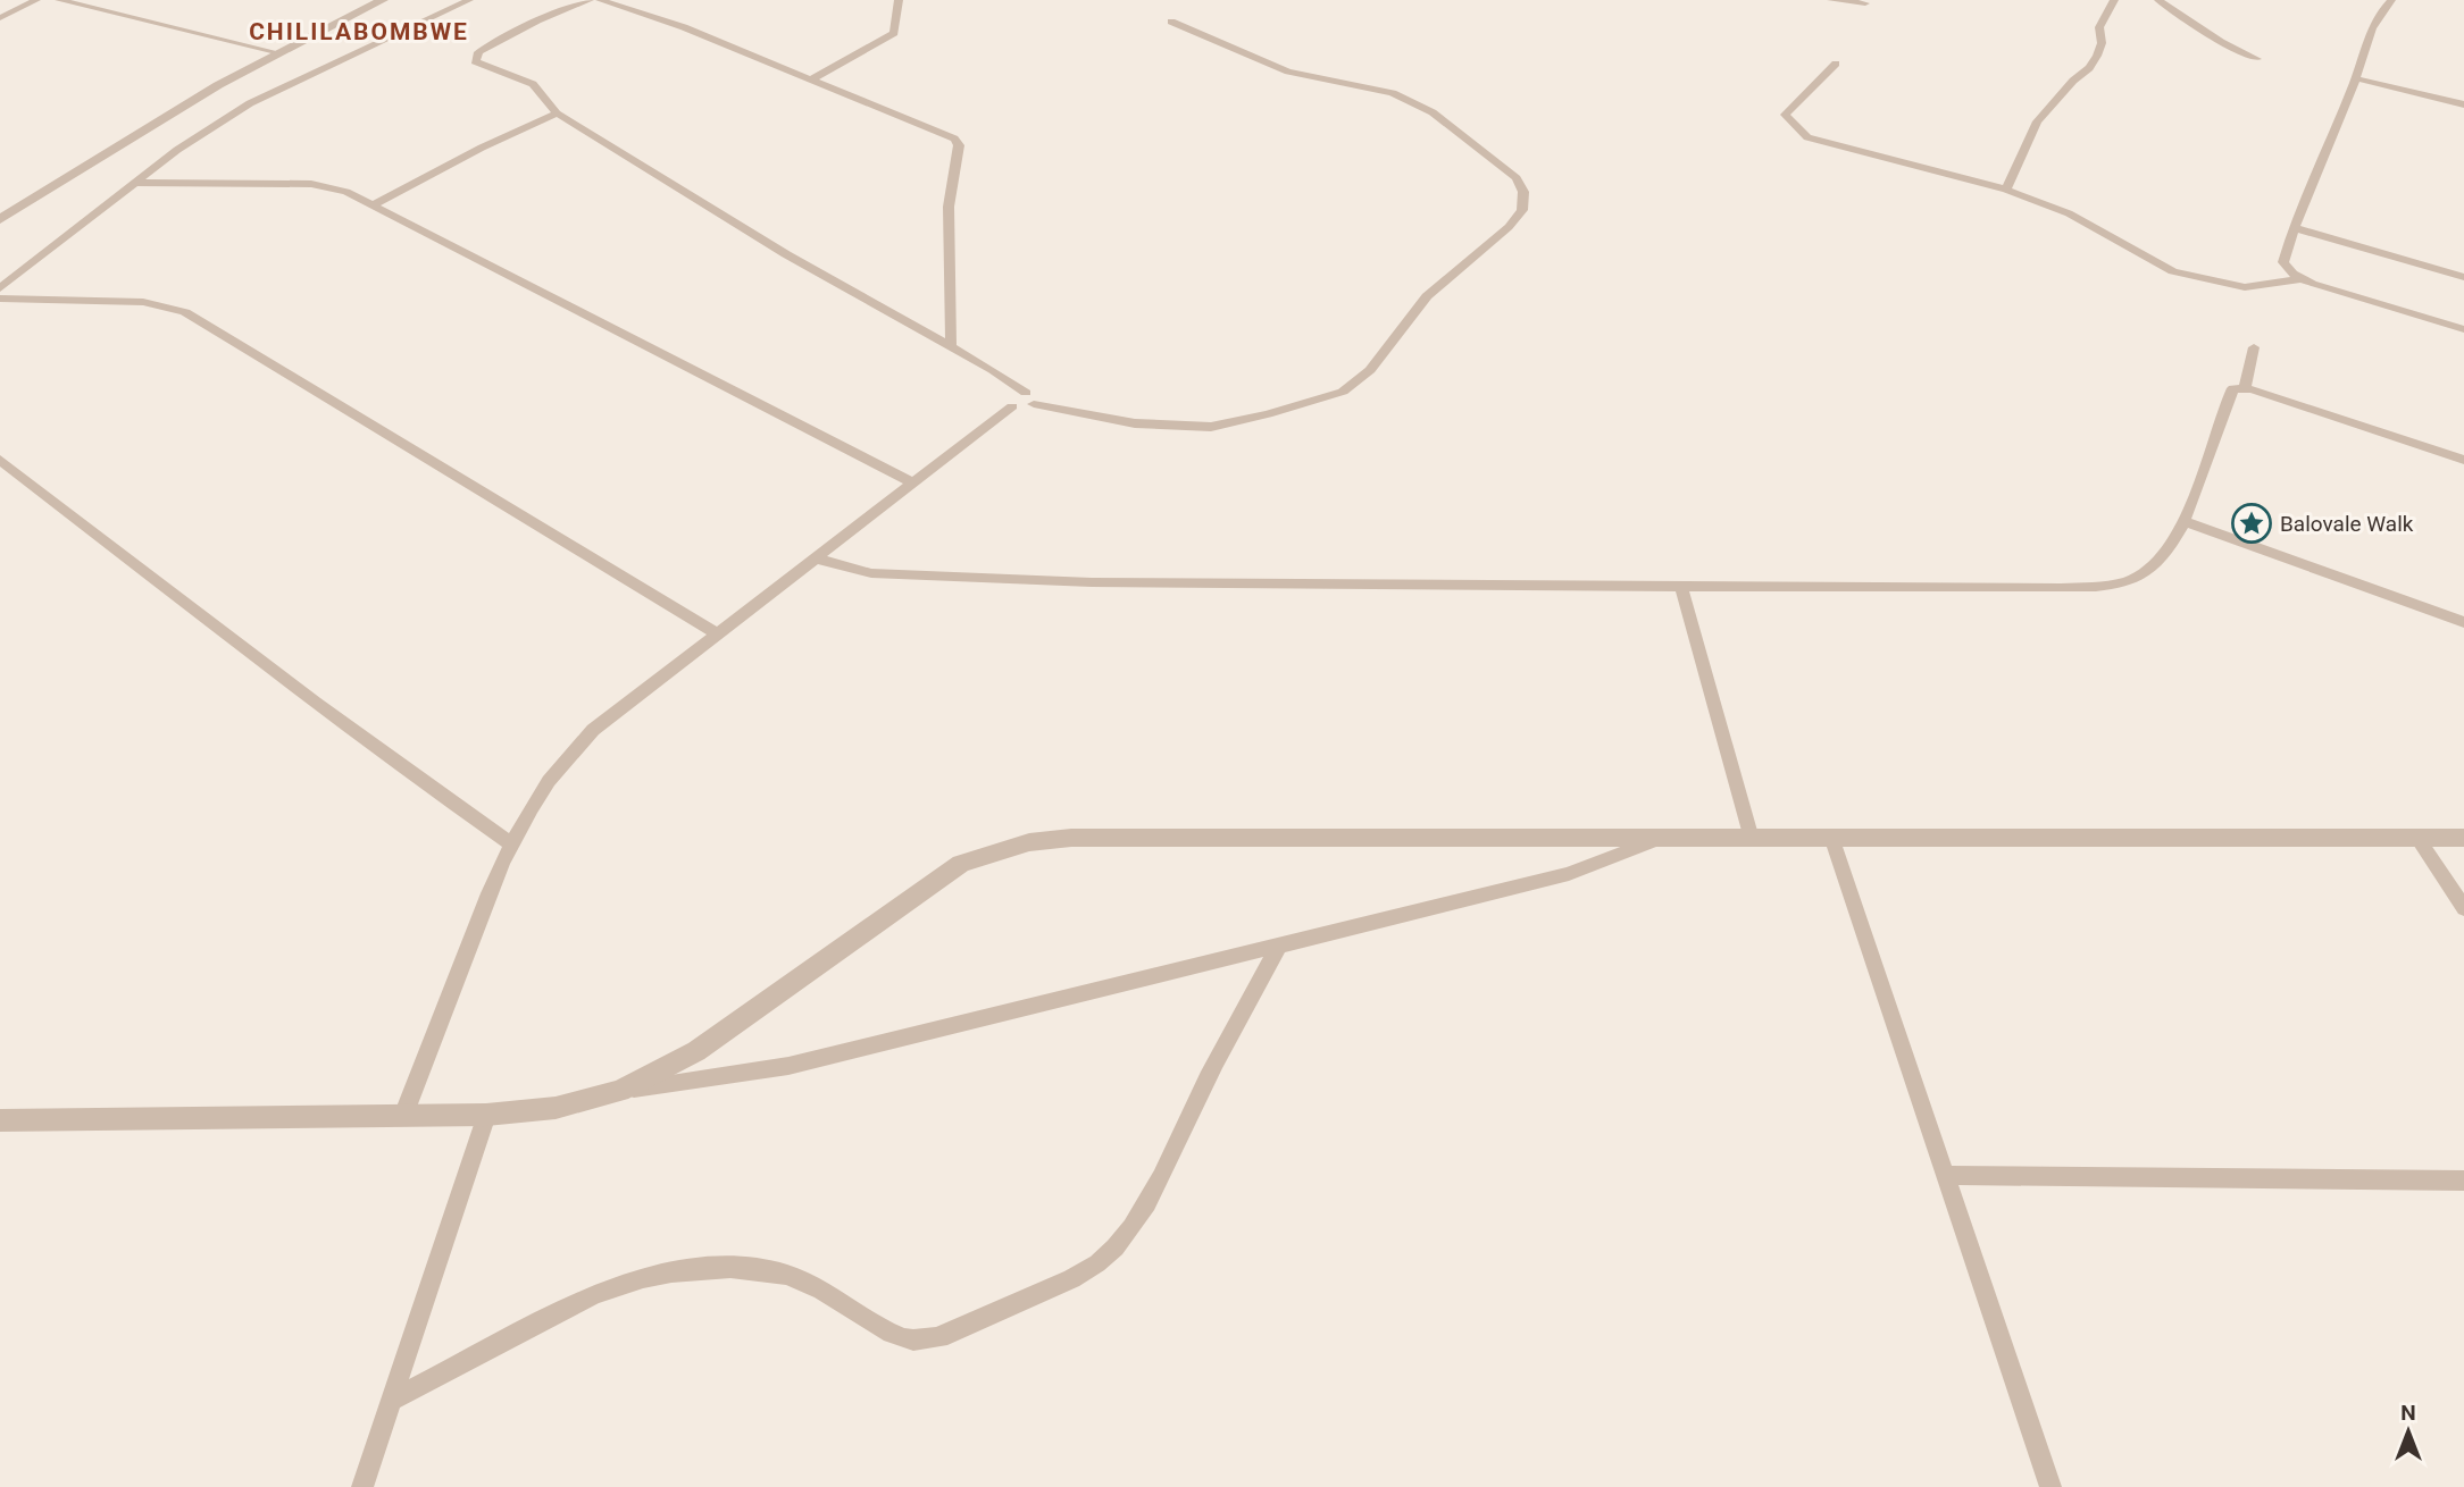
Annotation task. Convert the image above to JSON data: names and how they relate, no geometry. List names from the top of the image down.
{
  "districts": ["CHILILABOMBWE"],
  "places": {
    "place": ["Balovale Walk"]
  },
  "north": "top"
}
